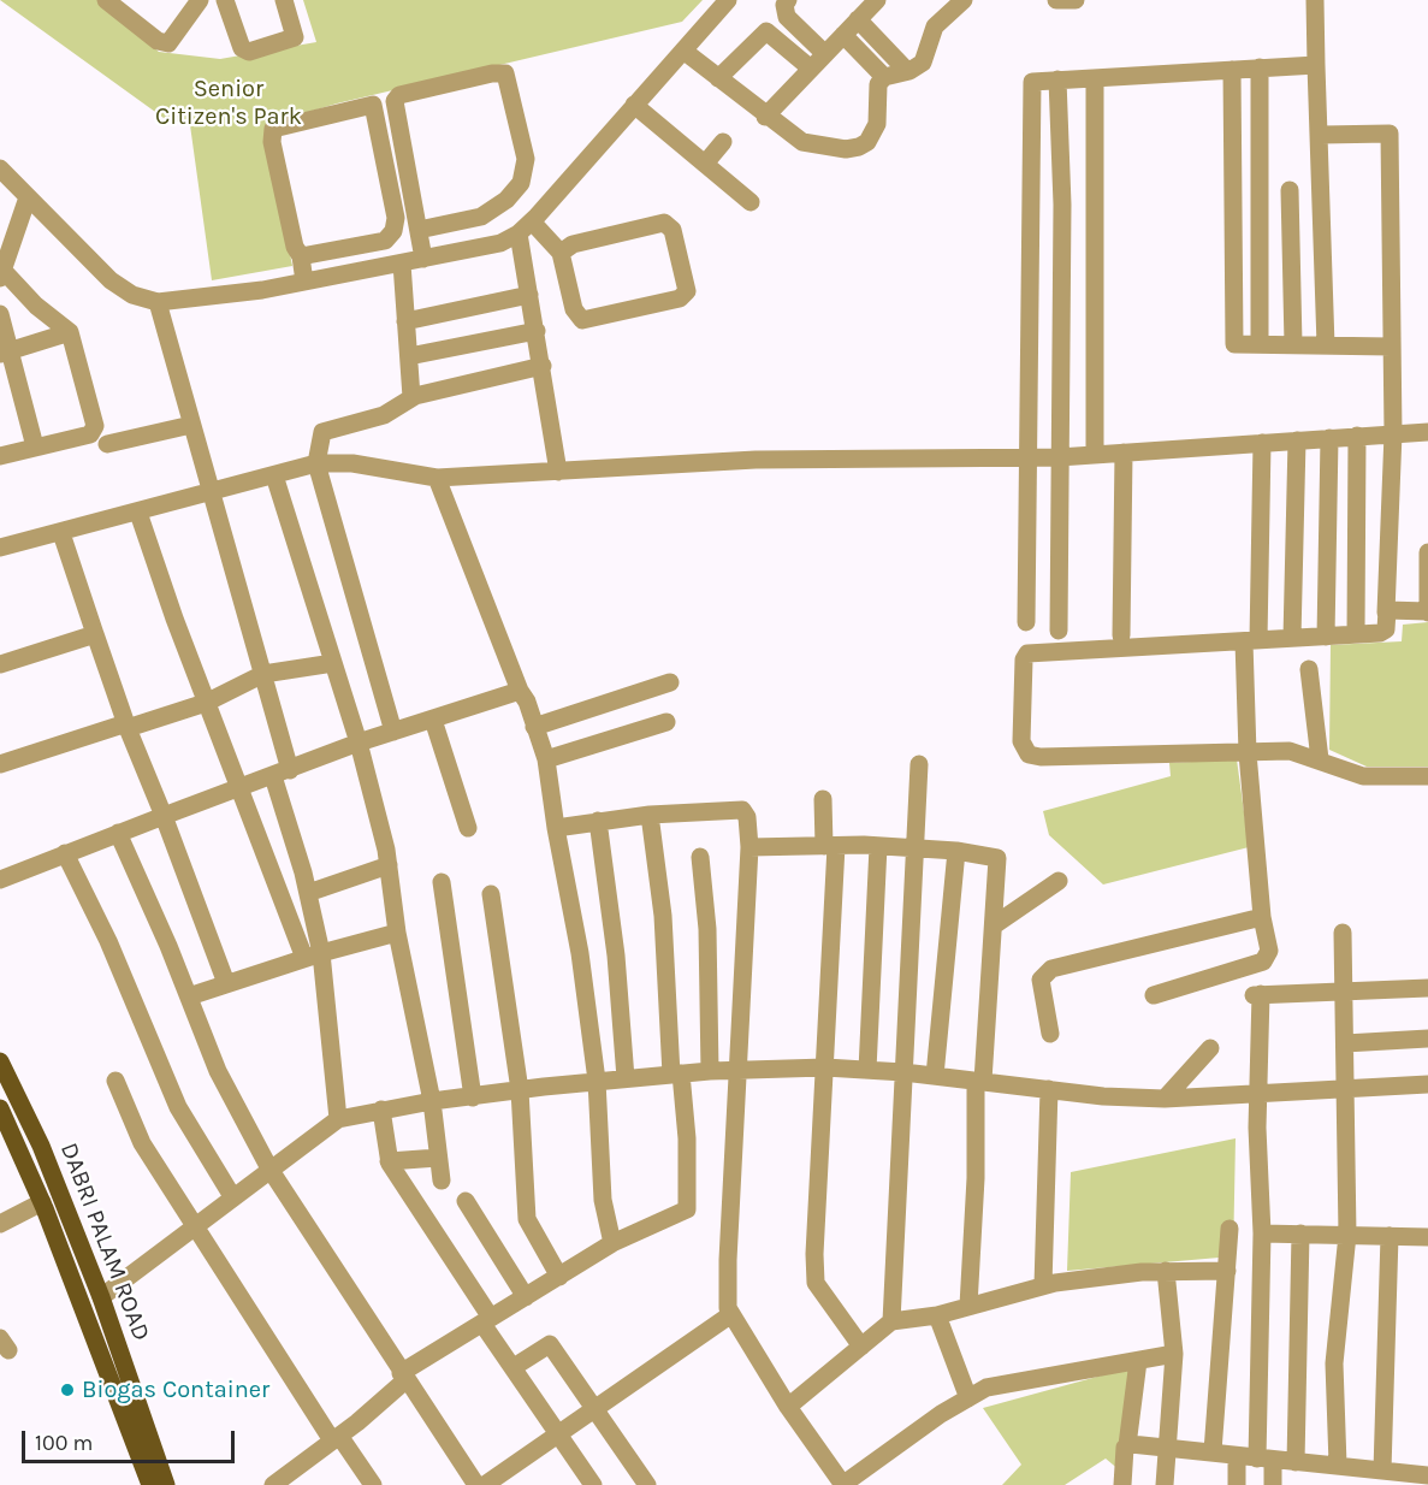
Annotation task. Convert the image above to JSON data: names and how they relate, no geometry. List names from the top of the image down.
{
  "streets": {
    "main road": ["DABRI PALAM ROAD"]
  },
  "parks": ["Senior Citizen's Park"],
  "places": ["Biogas Container"],
  "scale_bar": "100 m"
}
